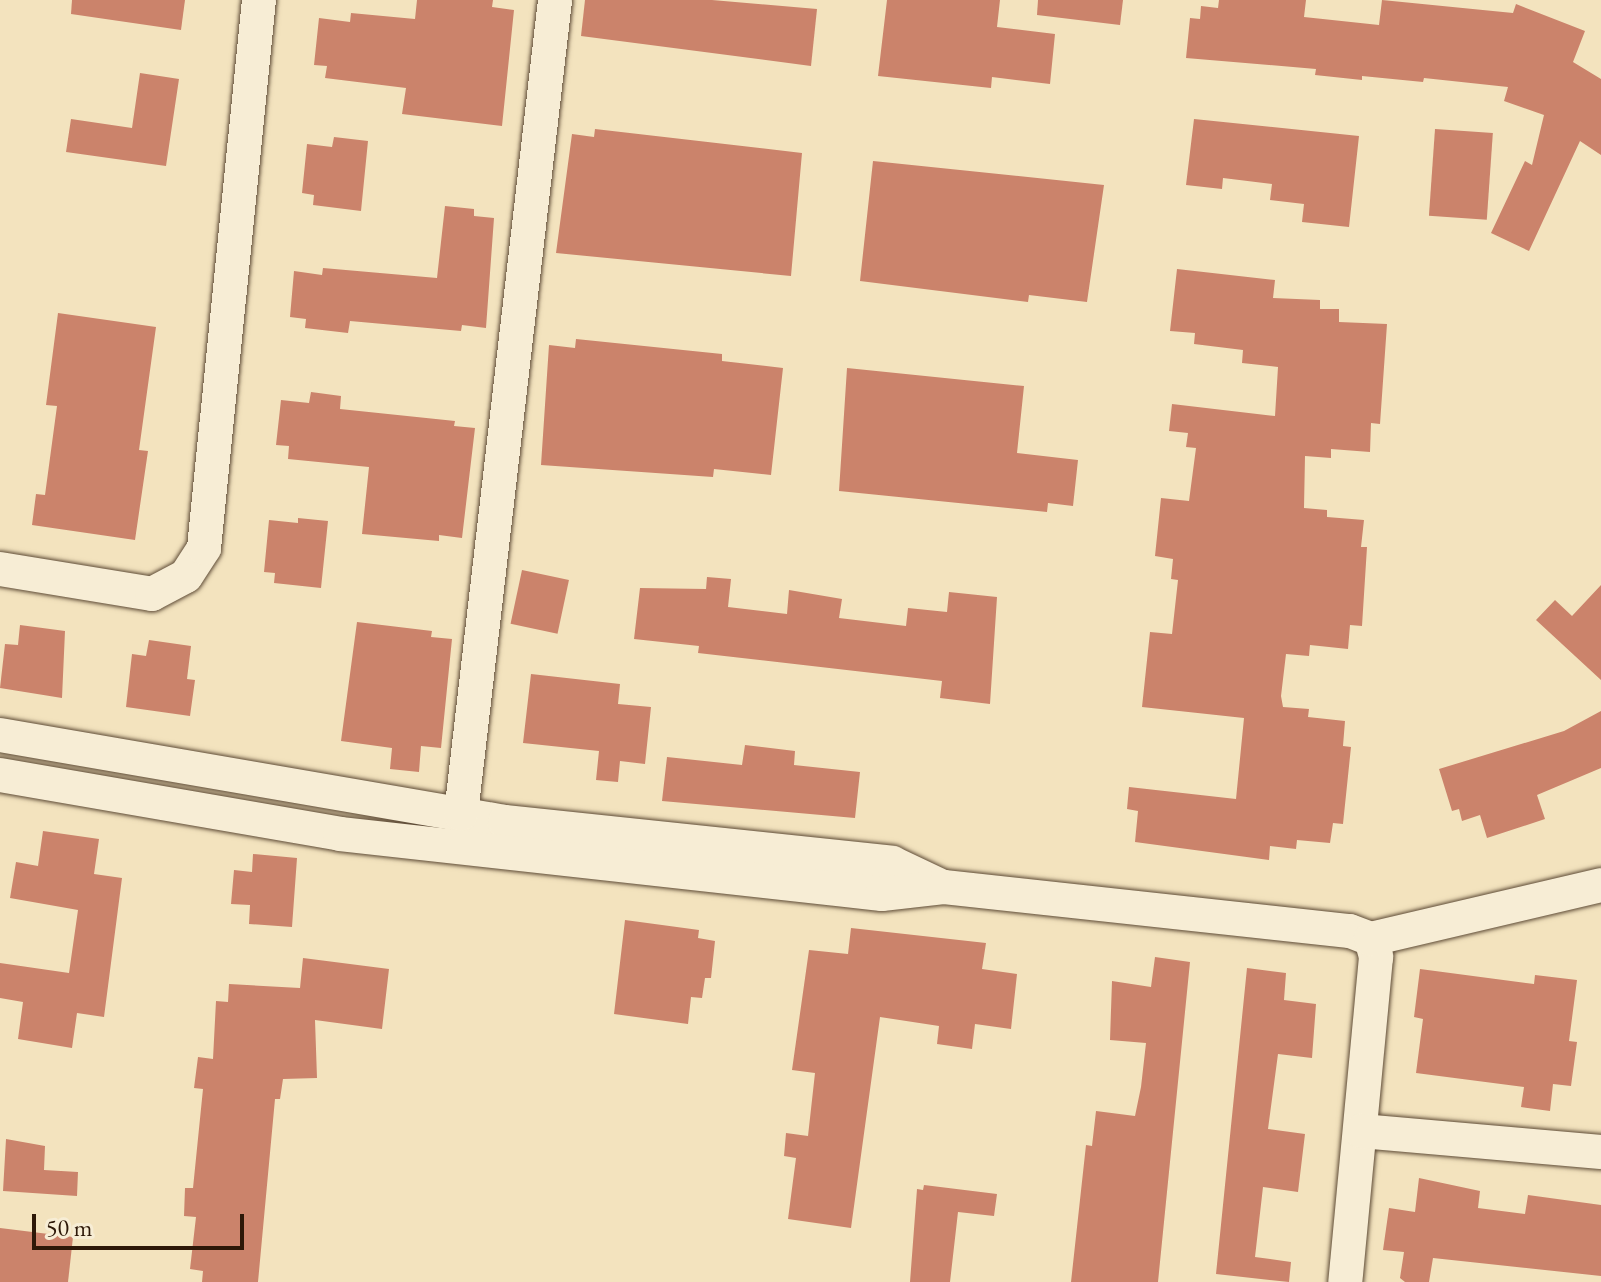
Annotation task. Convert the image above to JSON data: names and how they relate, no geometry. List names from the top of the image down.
{
  "scale_bar": "50 m"
}
